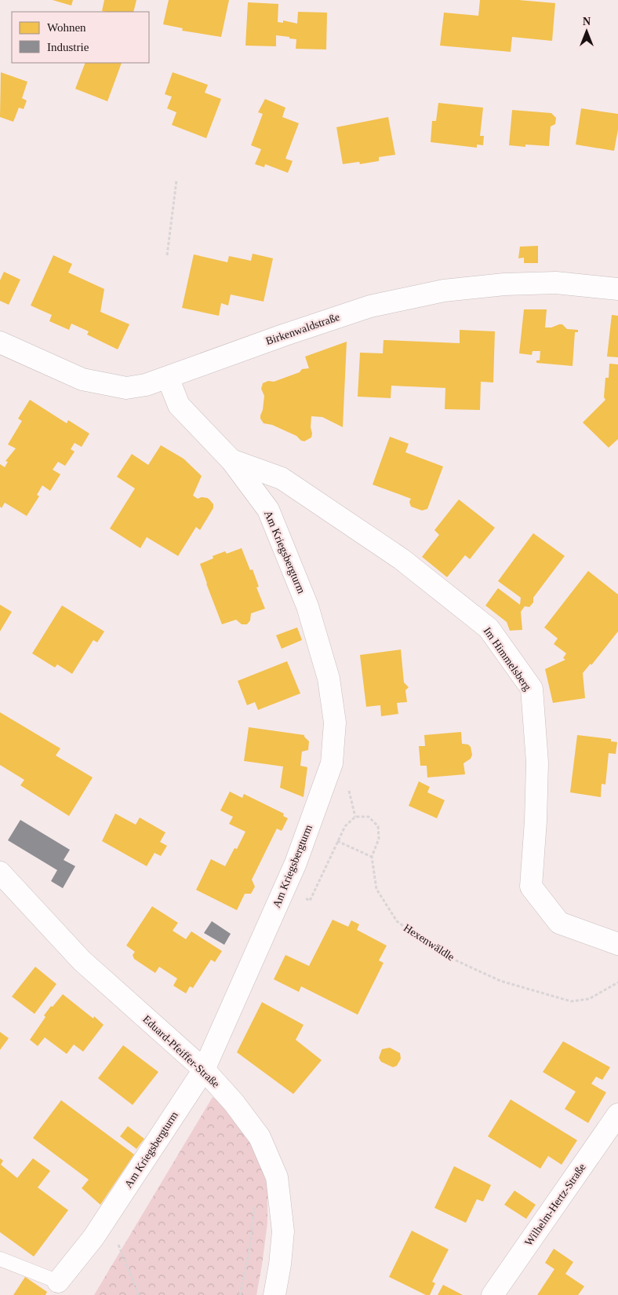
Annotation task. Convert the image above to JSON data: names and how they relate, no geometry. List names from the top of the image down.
{
  "streets": {
    "street": [
      "Birkenwaldstraße",
      "Am Kriegsbergturm",
      "Im Himmelsberg",
      "Eduard-Pfeiffer-Straße",
      "Wilhelm-Hertz-Straße"
    ],
    "path": ["Hexenwäldle"]
  },
  "crossings": [
    ["Birkenwaldstraße", "Am Kriegsbergturm"],
    ["Am Kriegsbergturm", "Im Himmelsberg"],
    ["Am Kriegsbergturm", "Eduard-Pfeiffer-Straße"]
  ],
  "legend": ["Wohnen", "Industrie"],
  "north": "top"
}
